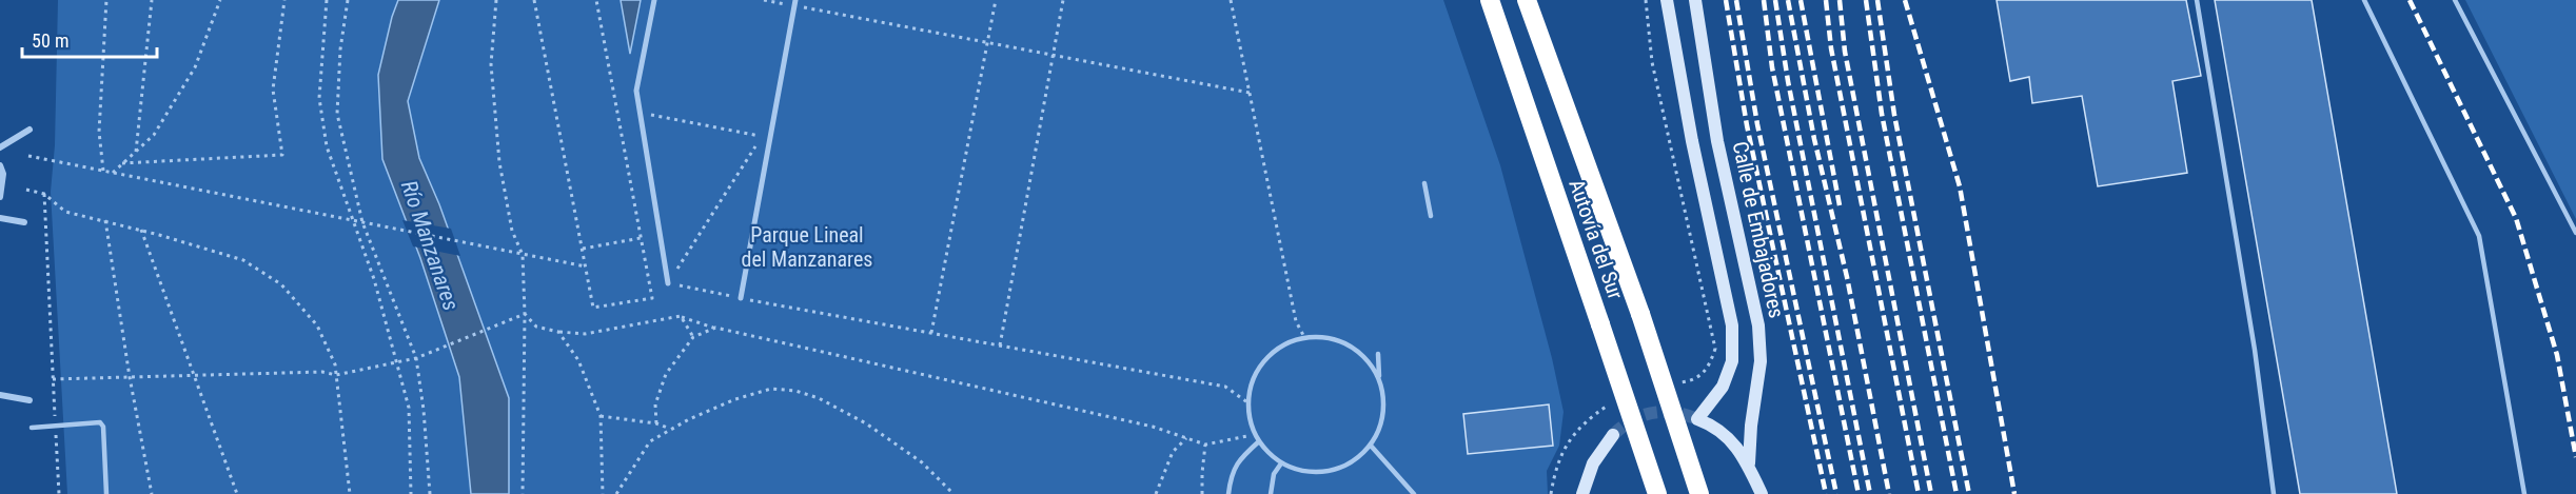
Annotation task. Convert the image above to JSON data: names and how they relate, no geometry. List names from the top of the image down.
{
  "streets": {
    "highway": ["Autovía del Sur"],
    "main road": ["Calle de Embajadores"]
  },
  "water": ["Río Manzanares"],
  "parks": ["Parque Lineal del Manzanares"],
  "scale_bar": "50 m"
}
